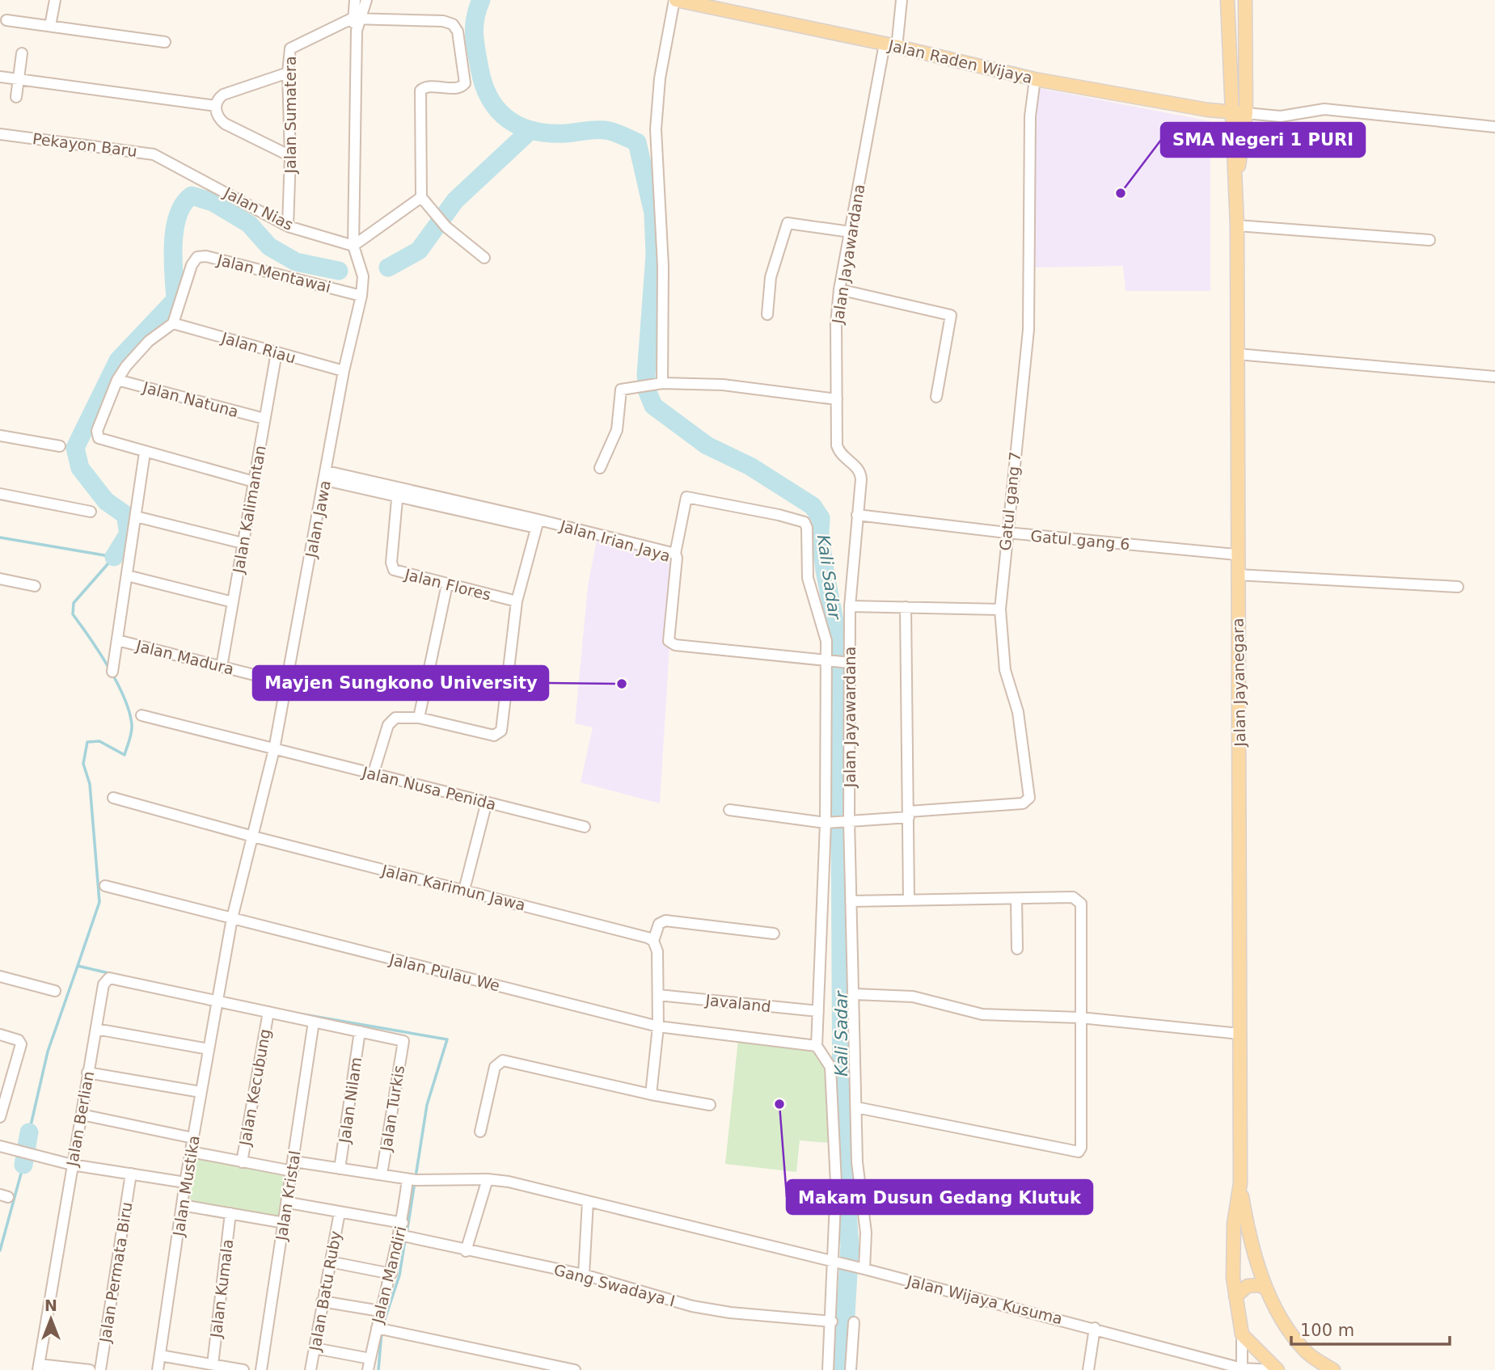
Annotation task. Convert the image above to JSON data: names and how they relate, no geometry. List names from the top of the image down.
{
  "streets": {
    "main road": ["Jalan Raden Wijaya", "Jalan Jayanegara"],
    "street": [
      "Jalan Sumatera",
      "Pekayon Baru",
      "Jalan Nias",
      "Jalan Jayawardana",
      "Jalan Mentawai",
      "Jalan Riau",
      "Jalan Natuna",
      "Gatul gang 7",
      "Jalan Kalimantan",
      "Jalan Jawa",
      "Gatul gang 6",
      "Jalan Irian Jaya",
      "Jalan Flores",
      "Jalan Madura",
      "Jalan Nusa Penida",
      "Jalan Karimun Jawa",
      "Jalan Pulau We",
      "Javaland",
      "Jalan Kecubung",
      "Jalan Nilam",
      "Jalan Turkis",
      "Jalan Berlian",
      "Jalan Mustika",
      "Jalan Kristal",
      "Jalan Permata Biru",
      "Jalan Mandiri",
      "Gang Swadaya I",
      "Jalan Kumala",
      "Jalan Batu Ruby",
      "Jalan Wijaya Kusuma"
    ]
  },
  "crossings": [
    ["Jalan Raden Wijaya", "Jalan Jayawardana"],
    ["Jalan Raden Wijaya", "Gatul gang 7"],
    ["Jalan Raden Wijaya", "Jalan Jayanegara"],
    ["Jalan Sumatera", "Jalan Nias"],
    ["Jalan Sumatera", "Jalan Jawa"],
    ["Pekayon Baru", "Jalan Nias"],
    ["Jalan Nias", "Jalan Jawa"],
    ["Jalan Jayawardana", "Gatul gang 6"],
    ["Jalan Jayawardana", "Jalan Irian Jaya"],
    ["Jalan Jayawardana", "Jalan Wijaya Kusuma"],
    ["Jalan Mentawai", "Jalan Riau"],
    ["Jalan Mentawai", "Jalan Jawa"],
    ["Jalan Riau", "Jalan Kalimantan"],
    ["Jalan Riau", "Jalan Jawa"],
    ["Jalan Natuna", "Jalan Kalimantan"],
    ["Gatul gang 7", "Gatul gang 6"],
    ["Jalan Kalimantan", "Jalan Madura"],
    ["Jalan Jawa", "Jalan Irian Jaya"],
    ["Jalan Jawa", "Jalan Madura"],
    ["Jalan Jawa", "Jalan Nusa Penida"],
    ["Jalan Jawa", "Jalan Karimun Jawa"],
    ["Jalan Jawa", "Jalan Pulau We"],
    ["Jalan Jawa", "Jalan Berlian"],
    ["Jalan Jawa", "Jalan Mustika"],
    ["Gatul gang 6", "Jalan Jayanegara"],
    ["Jalan Irian Jaya", "Jalan Flores"],
    ["Jalan Kecubung", "Jalan Wijaya Kusuma"],
    ["Jalan Nilam", "Jalan Turkis"],
    ["Jalan Nilam", "Jalan Wijaya Kusuma"],
    ["Jalan Turkis", "Jalan Wijaya Kusuma"],
    ["Jalan Berlian", "Jalan Mustika"],
    ["Jalan Mustika", "Jalan Wijaya Kusuma"],
    ["Jalan Kristal", "Jalan Wijaya Kusuma"],
    ["Jalan Mandiri", "Gang Swadaya I"],
    ["Jalan Mandiri", "Jalan Wijaya Kusuma"]
  ],
  "water": ["Kali Sadar"],
  "places": ["SMA Negeri 1 PURI", "Mayjen Sungkono University", "Makam Dusun Gedang Klutuk"],
  "scale_bar": "100 m",
  "north": "top"
}
